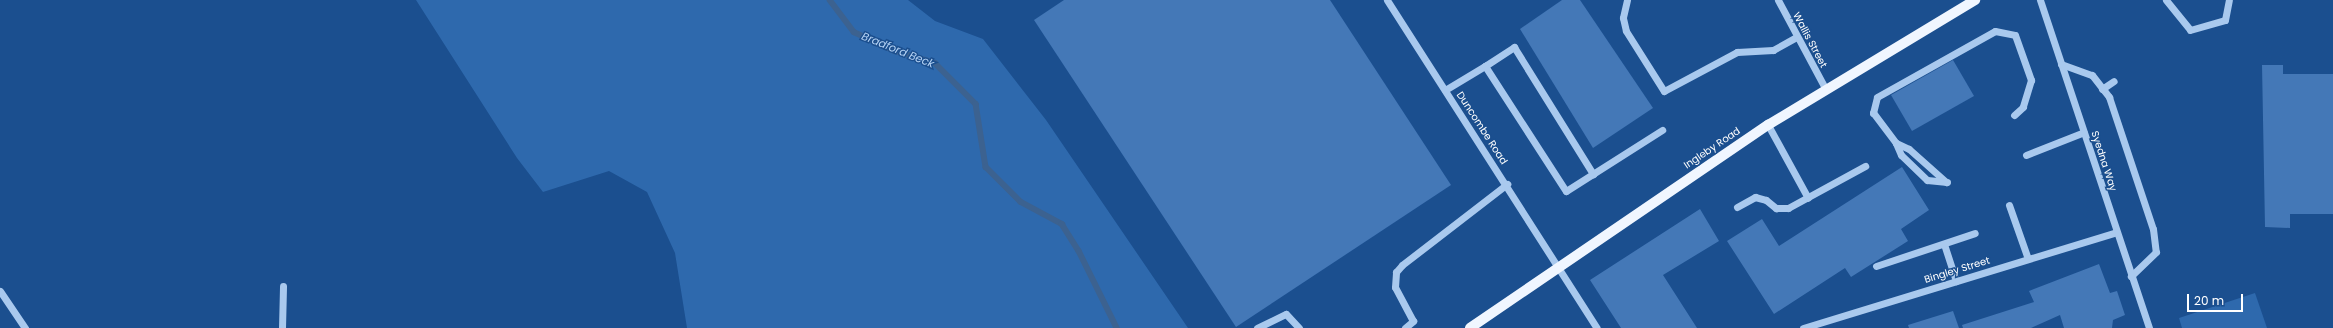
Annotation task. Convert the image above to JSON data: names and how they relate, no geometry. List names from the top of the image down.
{
  "streets": {
    "main road": ["Ingleby Road"],
    "street": [
      "Wallis Street",
      "Duncombe Road",
      "Syedna Way",
      "Bingley Street"
    ]
  },
  "crossings": [
    ["Wallis Street", "Ingleby Road"],
    ["Duncombe Road", "Ingleby Road"],
    ["Syedna Way", "Bingley Street"]
  ],
  "water": ["Bradford Beck"],
  "scale_bar": "20 m"
}
